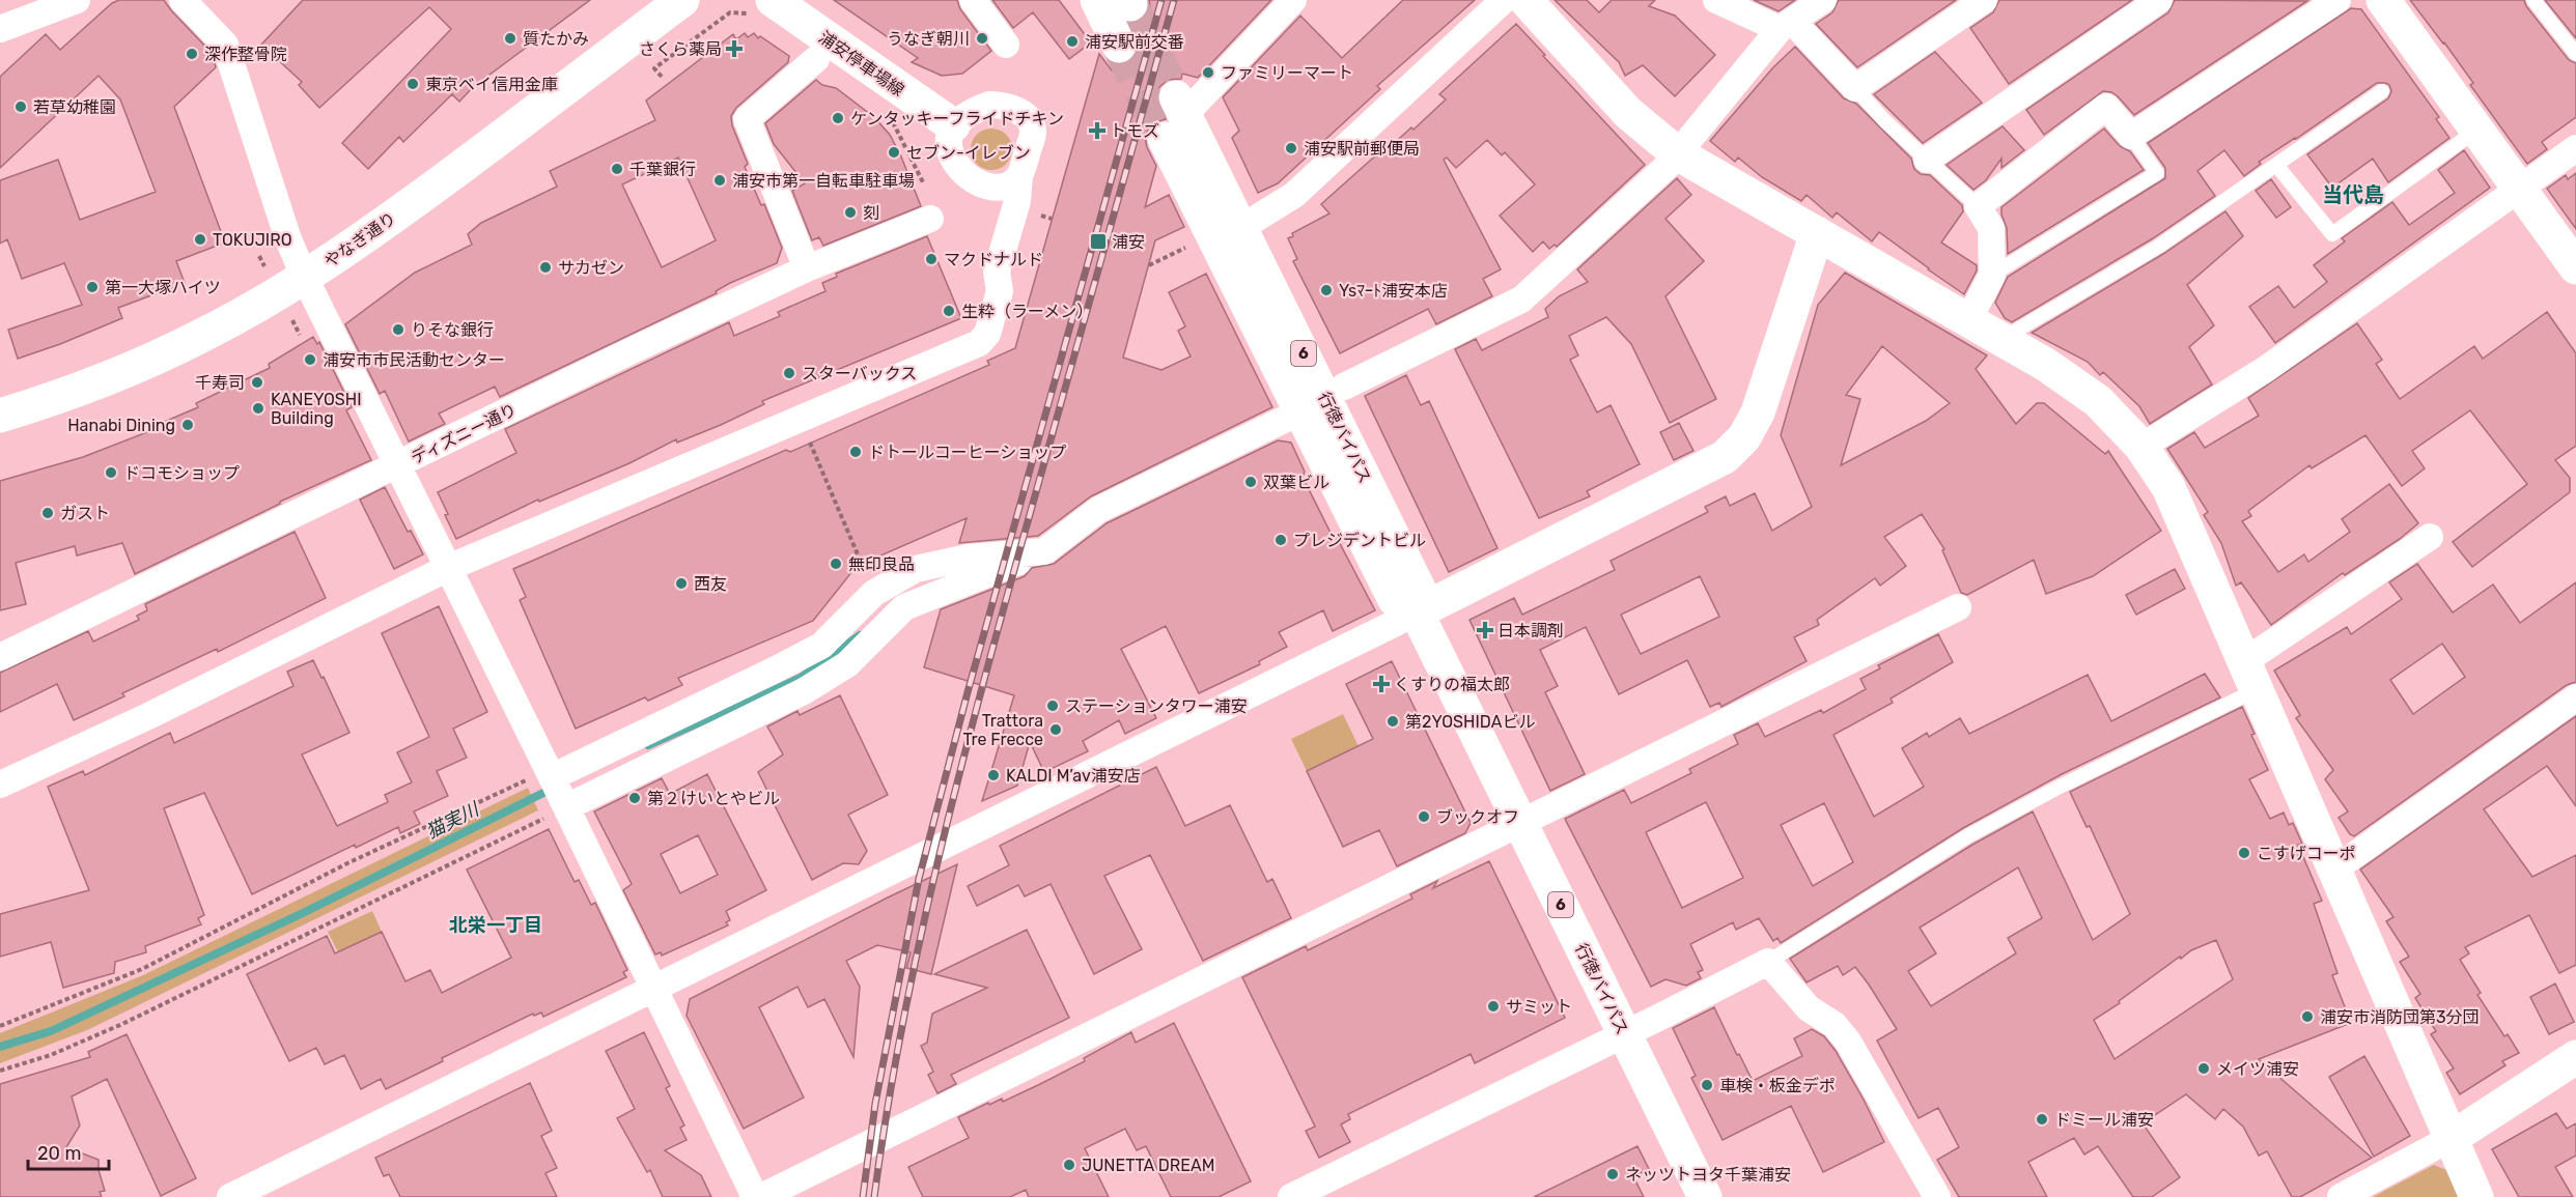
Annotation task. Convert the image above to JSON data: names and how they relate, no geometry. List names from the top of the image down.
{
  "streets": {
    "main road": [
      "浦安停車場線",
      "やなぎ通り",
      "6",
      "行徳バイパス"
    ],
    "street": ["ディズニー通り"]
  },
  "districts": ["当代島", "北栄一丁目"],
  "water": ["猫実川"],
  "places": {
    "other": [
      "質たかみ",
      "うなぎ朝川",
      "浦安駅前交番",
      "深作整骨院",
      "ファミリーマート",
      "東京ベイ信用金庫",
      "若草幼稚園",
      "ケンタッキーフライドチキン",
      "浦安駅前郵便局",
      "セブン-イレブン",
      "千葉銀行",
      "浦安市第一自転車駐車場",
      "刻",
      "TOKUJIRO",
      "マクドナルド",
      "サカゼン",
      "第一大塚ハイツ",
      "Ysﾏｰﾄ浦安本店",
      "生粋（ラーメン）",
      "りそな銀行",
      "浦安市市民活動センター",
      "スターバックス",
      "千寿司",
      "KANEYOSHI Building",
      "Hanabi Dining",
      "ドトールコーヒーショップ",
      "ドコモショップ",
      "双葉ビル",
      "ガスト",
      "プレジデントビル",
      "無印良品",
      "西友",
      "ステーションタワー浦安",
      "第2YOSHIDAビル",
      "Trattora Tre Frecce",
      "KALDI M’av浦安店",
      "第２けいとやビル",
      "ブックオフ",
      "こすげコーポ",
      "サミット",
      "浦安市消防団第3分団",
      "メイツ浦安",
      "車検・板金デポ",
      "ドミール浦安",
      "JUNETTA DREAM",
      "ネッツトヨタ千葉浦安"
    ],
    "health": [
      "さくら薬局",
      "トモズ",
      "日本調剤",
      "くすりの福太郎"
    ],
    "transit": ["浦安"]
  },
  "scale_bar": "20 m"
}
